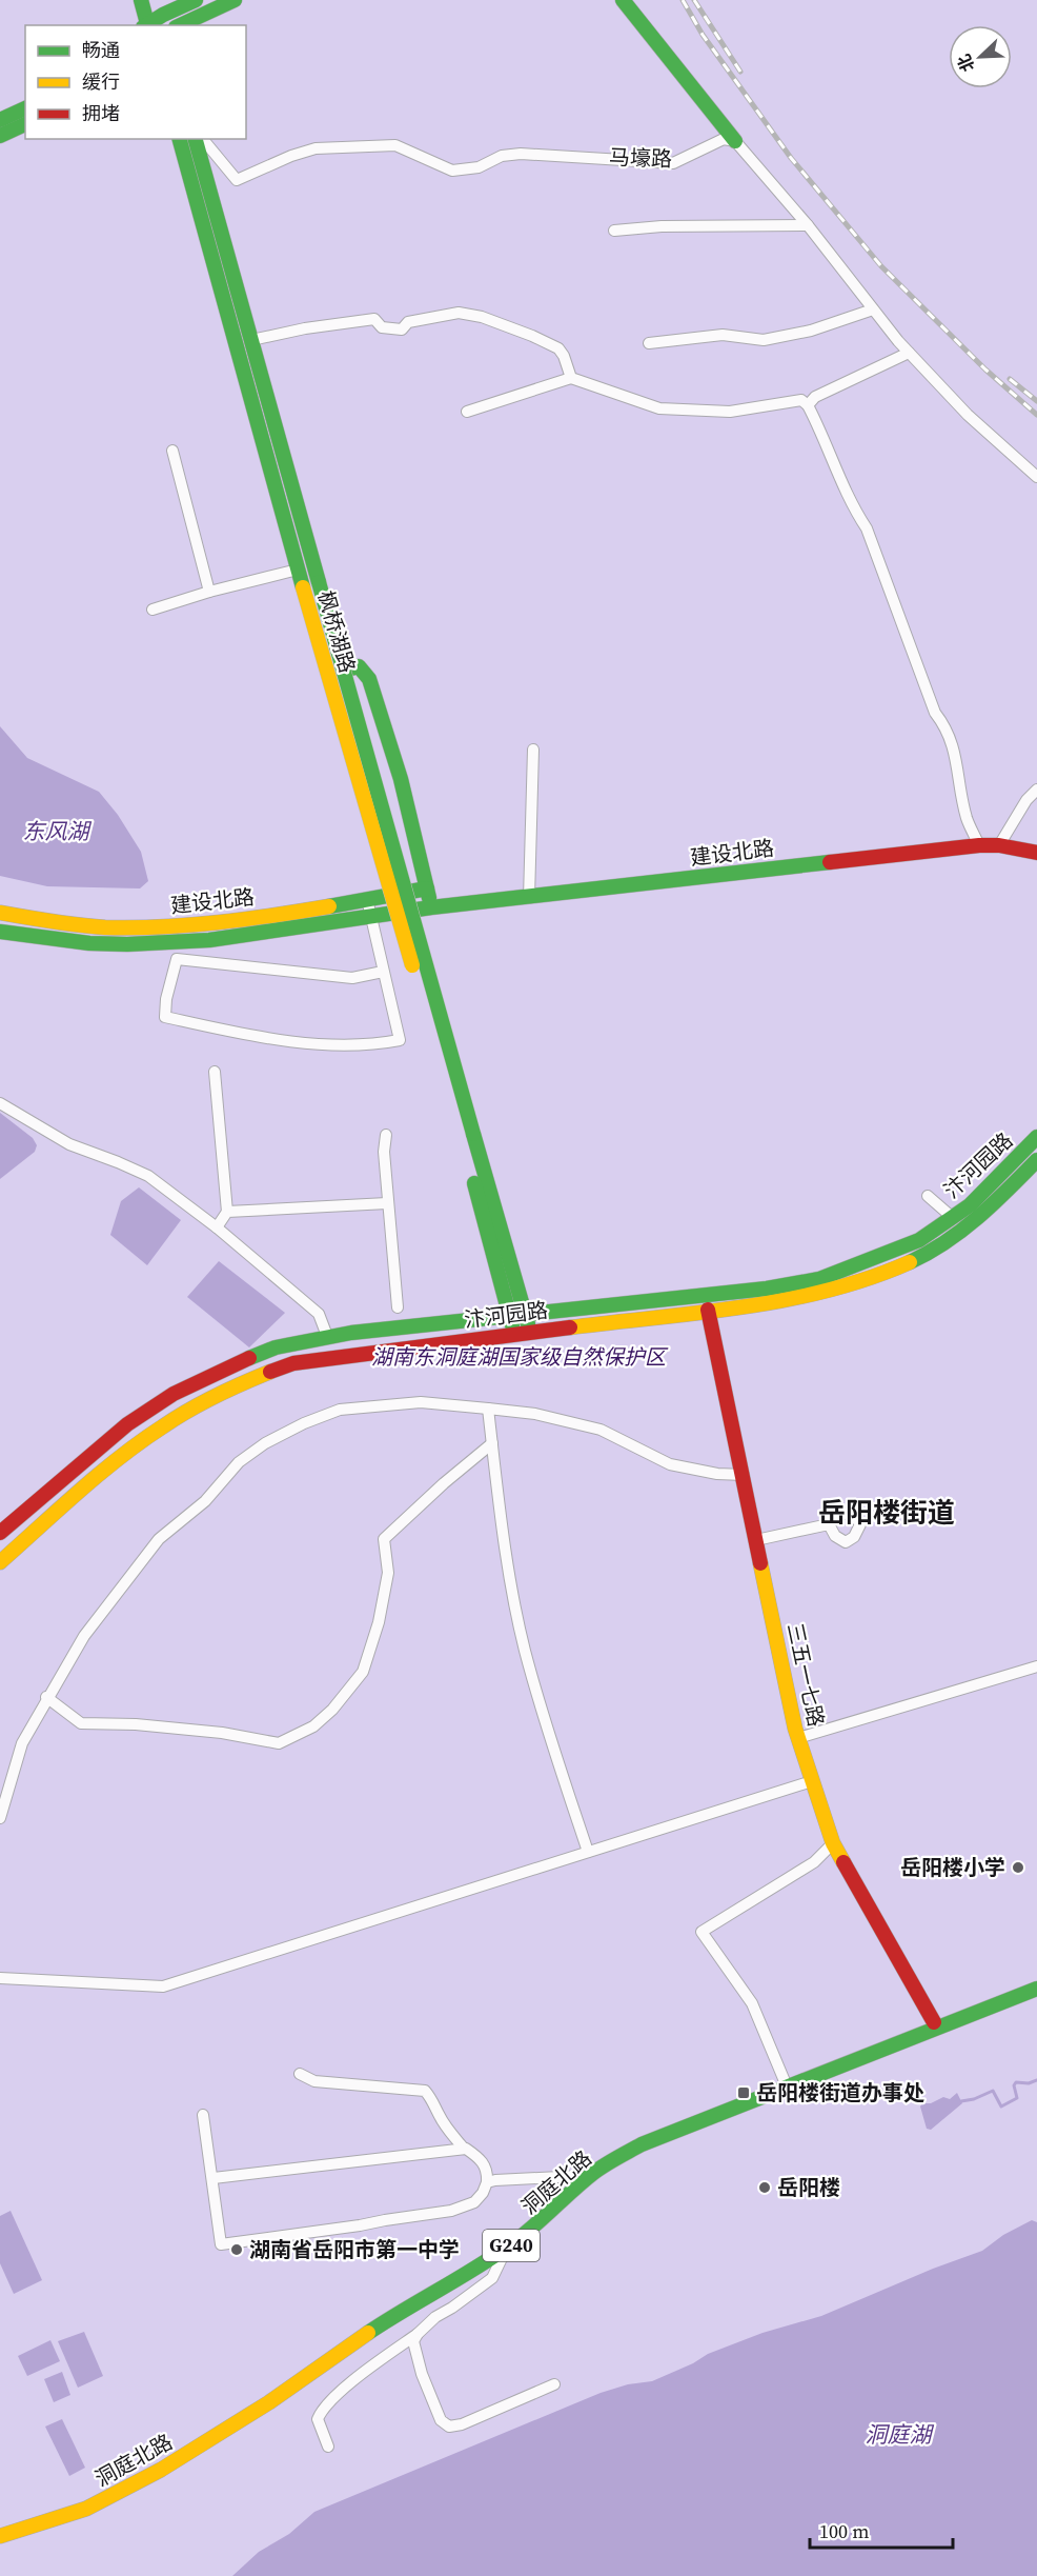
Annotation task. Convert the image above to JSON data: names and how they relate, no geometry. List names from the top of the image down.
{
  "streets": {
    "main road": [
      "枫桥湖路",
      "建设北路",
      "汴河园路",
      "三五一七路",
      "洞庭北路",
      "G240"
    ],
    "street": ["马壕路"]
  },
  "crossings": [
    ["汴河园路", "三五一七路"],
    ["三五一七路", "洞庭北路"]
  ],
  "districts": ["岳阳楼街道"],
  "water": ["东风湖", "洞庭湖"],
  "parks": ["湖南东洞庭湖国家级自然保护区"],
  "places": {
    "other": ["岳阳楼小学", "岳阳楼", "湖南省岳阳市第一中学"],
    "transit": ["岳阳楼街道办事处"]
  },
  "legend": ["畅通", "缓行", "拥堵"],
  "scale_bar": "100 m",
  "north": "bottom left"
}
